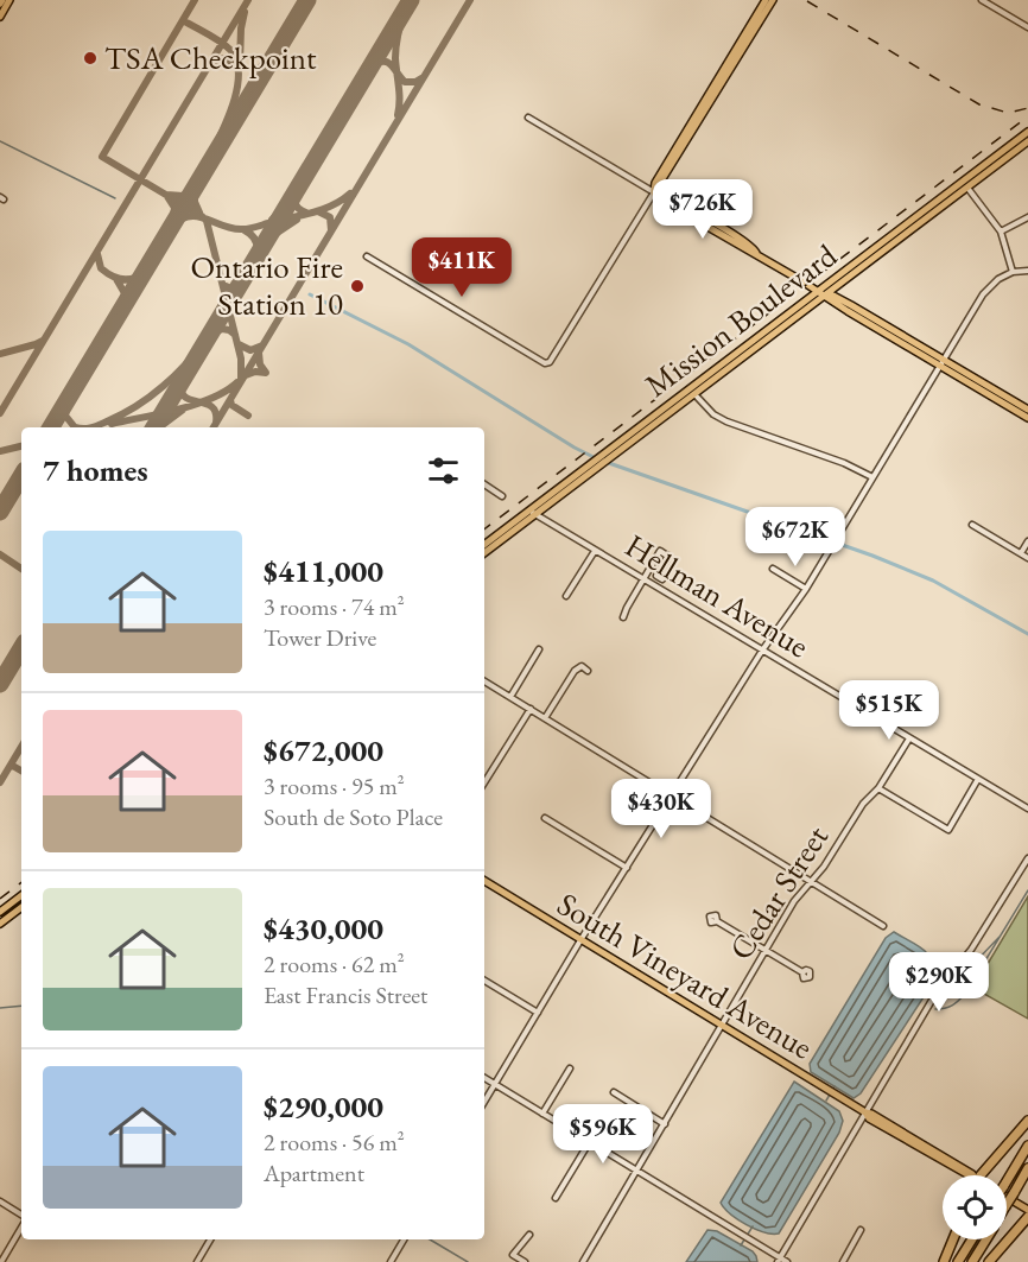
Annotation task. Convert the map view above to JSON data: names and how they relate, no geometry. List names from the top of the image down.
{
  "streets": {
    "main road": ["Mission Boulevard", "South Vineyard Avenue"],
    "street": ["Hellman Avenue", "Cedar Street"]
  },
  "crossings": [
    ["Mission Boulevard", "Hellman Avenue"],
    ["Hellman Avenue", "Cedar Street"],
    ["Cedar Street", "South Vineyard Avenue"]
  ],
  "places": ["TSA Checkpoint", "Ontario Fire Station 10"],
  "page": {
    "price": [
      "$726K",
      "$411K",
      "$672K",
      "$515K",
      "$430K",
      "$290K",
      "$596K"
    ],
    "heading": "7 homes",
    "list": [
      {
        "name": "$411,000",
        "note": "3 rooms · 74 m² · Tower Drive"
      },
      {
        "name": "$672,000",
        "note": "3 rooms · 95 m² · South de Soto Place"
      },
      {
        "name": "$430,000",
        "note": "2 rooms · 62 m² · East Francis Street"
      },
      {
        "name": "$290,000",
        "note": "2 rooms · 56 m² · Apartment"
      }
    ]
  }
}
